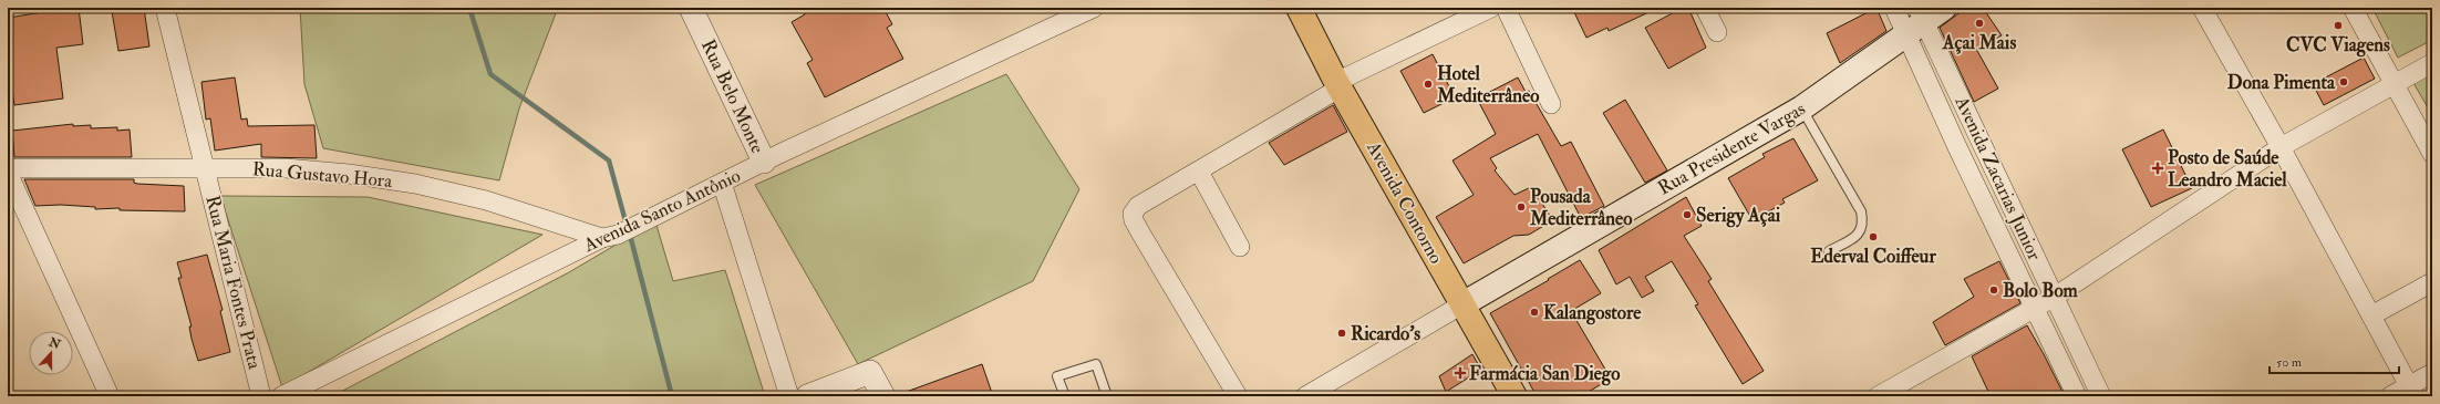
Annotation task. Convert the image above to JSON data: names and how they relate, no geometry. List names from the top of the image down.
{
  "streets": {
    "main road": ["Rua Presidente Vargas", "Avenida Contorno"],
    "street": [
      "Rua Belo Monte",
      "Rua Gustavo Hora",
      "Avenida Zacarias Junior",
      "Avenida Santo Antônio",
      "Rua Maria Fontes Prata"
    ]
  },
  "crossings": [
    ["Rua Belo Monte", "Avenida Santo Antônio"],
    ["Rua Presidente Vargas", "Avenida Zacarias Junior"],
    ["Rua Presidente Vargas", "Avenida Contorno"],
    ["Rua Gustavo Hora", "Avenida Santo Antônio"],
    ["Rua Gustavo Hora", "Rua Maria Fontes Prata"]
  ],
  "places": {
    "other": [
      "Açai Mais",
      "CVC Viagens",
      "Dona Pimenta",
      "Hotel Mediterrâneo",
      "Pousada Mediterrâneo",
      "Serigy Açai",
      "Ederval Coiffeur",
      "Bolo Bom",
      "Kalangostore",
      "Ricardo's"
    ],
    "health": ["Posto de Saúde Leandro Maciel", "Farmácia San Diego"]
  },
  "scale_bar": "50 m",
  "north": "top"
}
